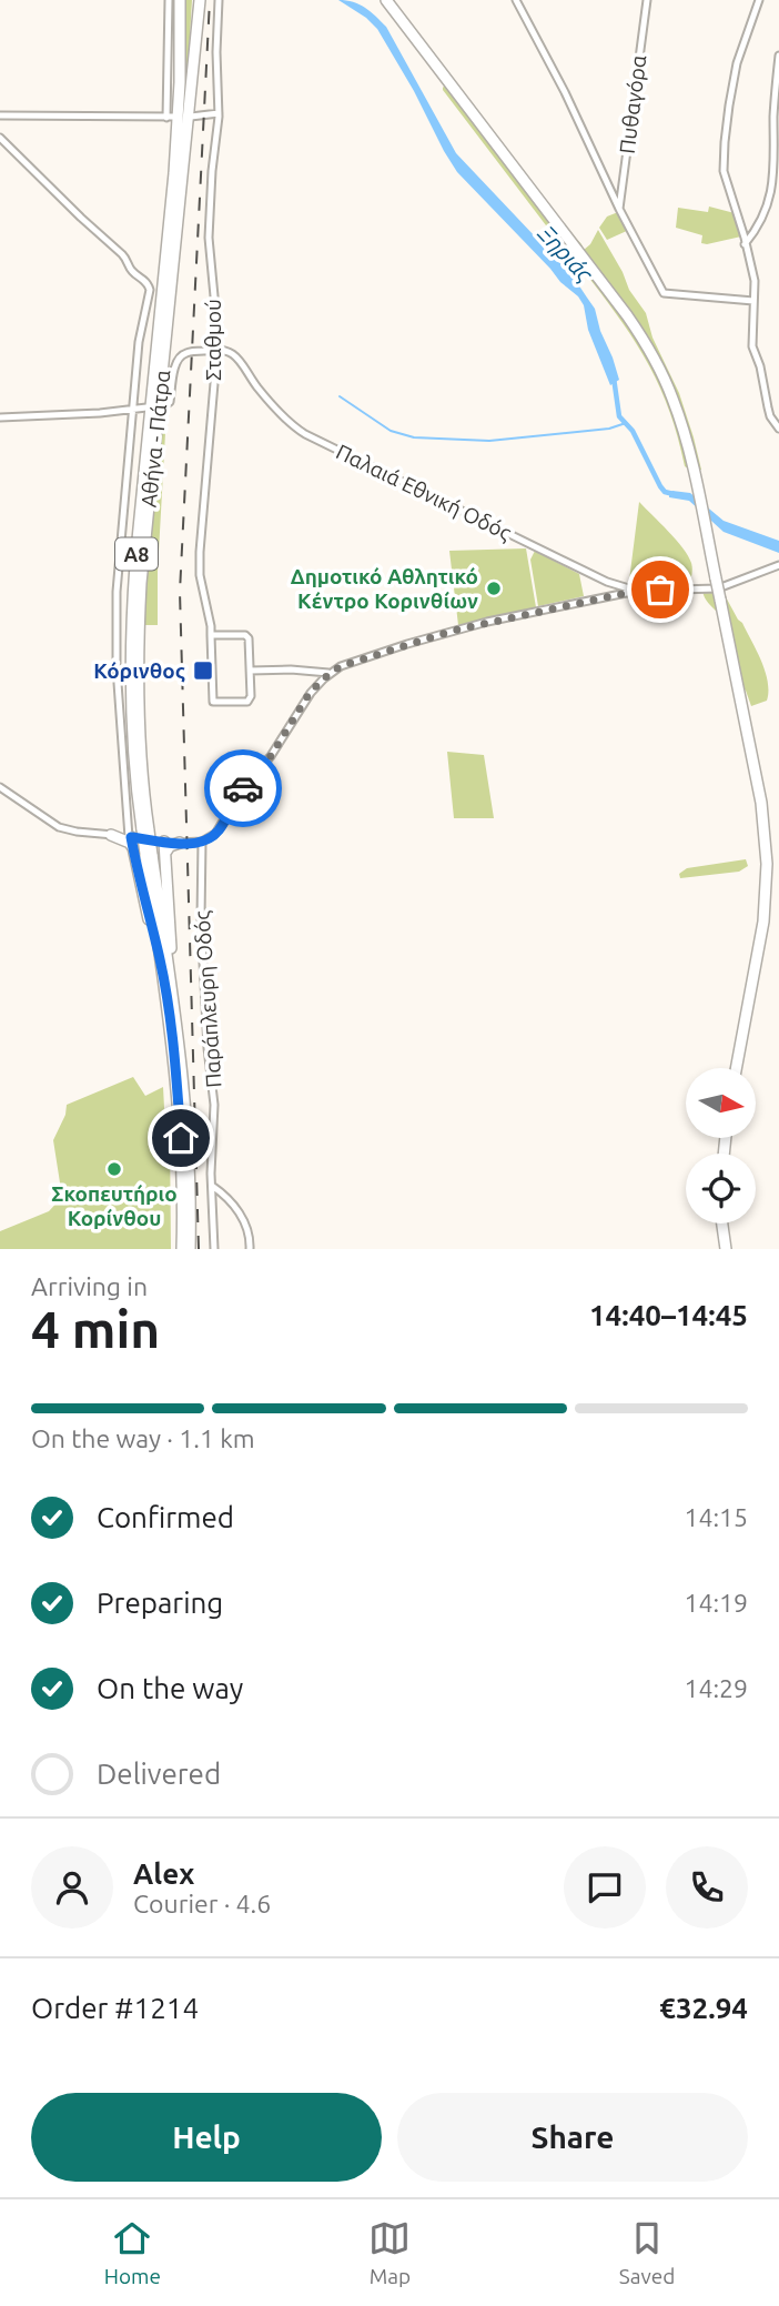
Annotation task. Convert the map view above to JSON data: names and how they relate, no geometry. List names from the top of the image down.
{
  "streets": {
    "highway": ["Αθήνα - Πάτρα", "Α8"],
    "street": [
      "Πυθαγόρα",
      "Σταθμού",
      "Παλαιά Εθνική Οδός",
      "Παράπλευρη Οδός"
    ]
  },
  "crossings": [
    ["Σταθμού", "Παλαιά Εθνική Οδός"]
  ],
  "water": ["Ξηριάς"],
  "places": {
    "other": ["Δημοτικό Αθλητικό Κέντρο Κορινθίων", "Σκοπευτήριο Κορίνθου"],
    "transit": ["Κόρινθος"]
  },
  "north": "right",
  "page": {
    "heading": ["4 min", "Arriving in", "14:40–14:45"],
    "panel": [
      "Alex",
      "Courier · 4.6",
      "Order #1214",
      "€32.94"
    ],
    "bar": "On the way · 1.1 km",
    "list": [
      ["Confirmed", "14:15"],
      ["Preparing", "14:19"],
      ["On the way", "14:29"],
      "Delivered"
    ],
    "buttons": ["Help", "Share"],
    "tabs": ["Home", "Map", "Saved"]
  }
}
